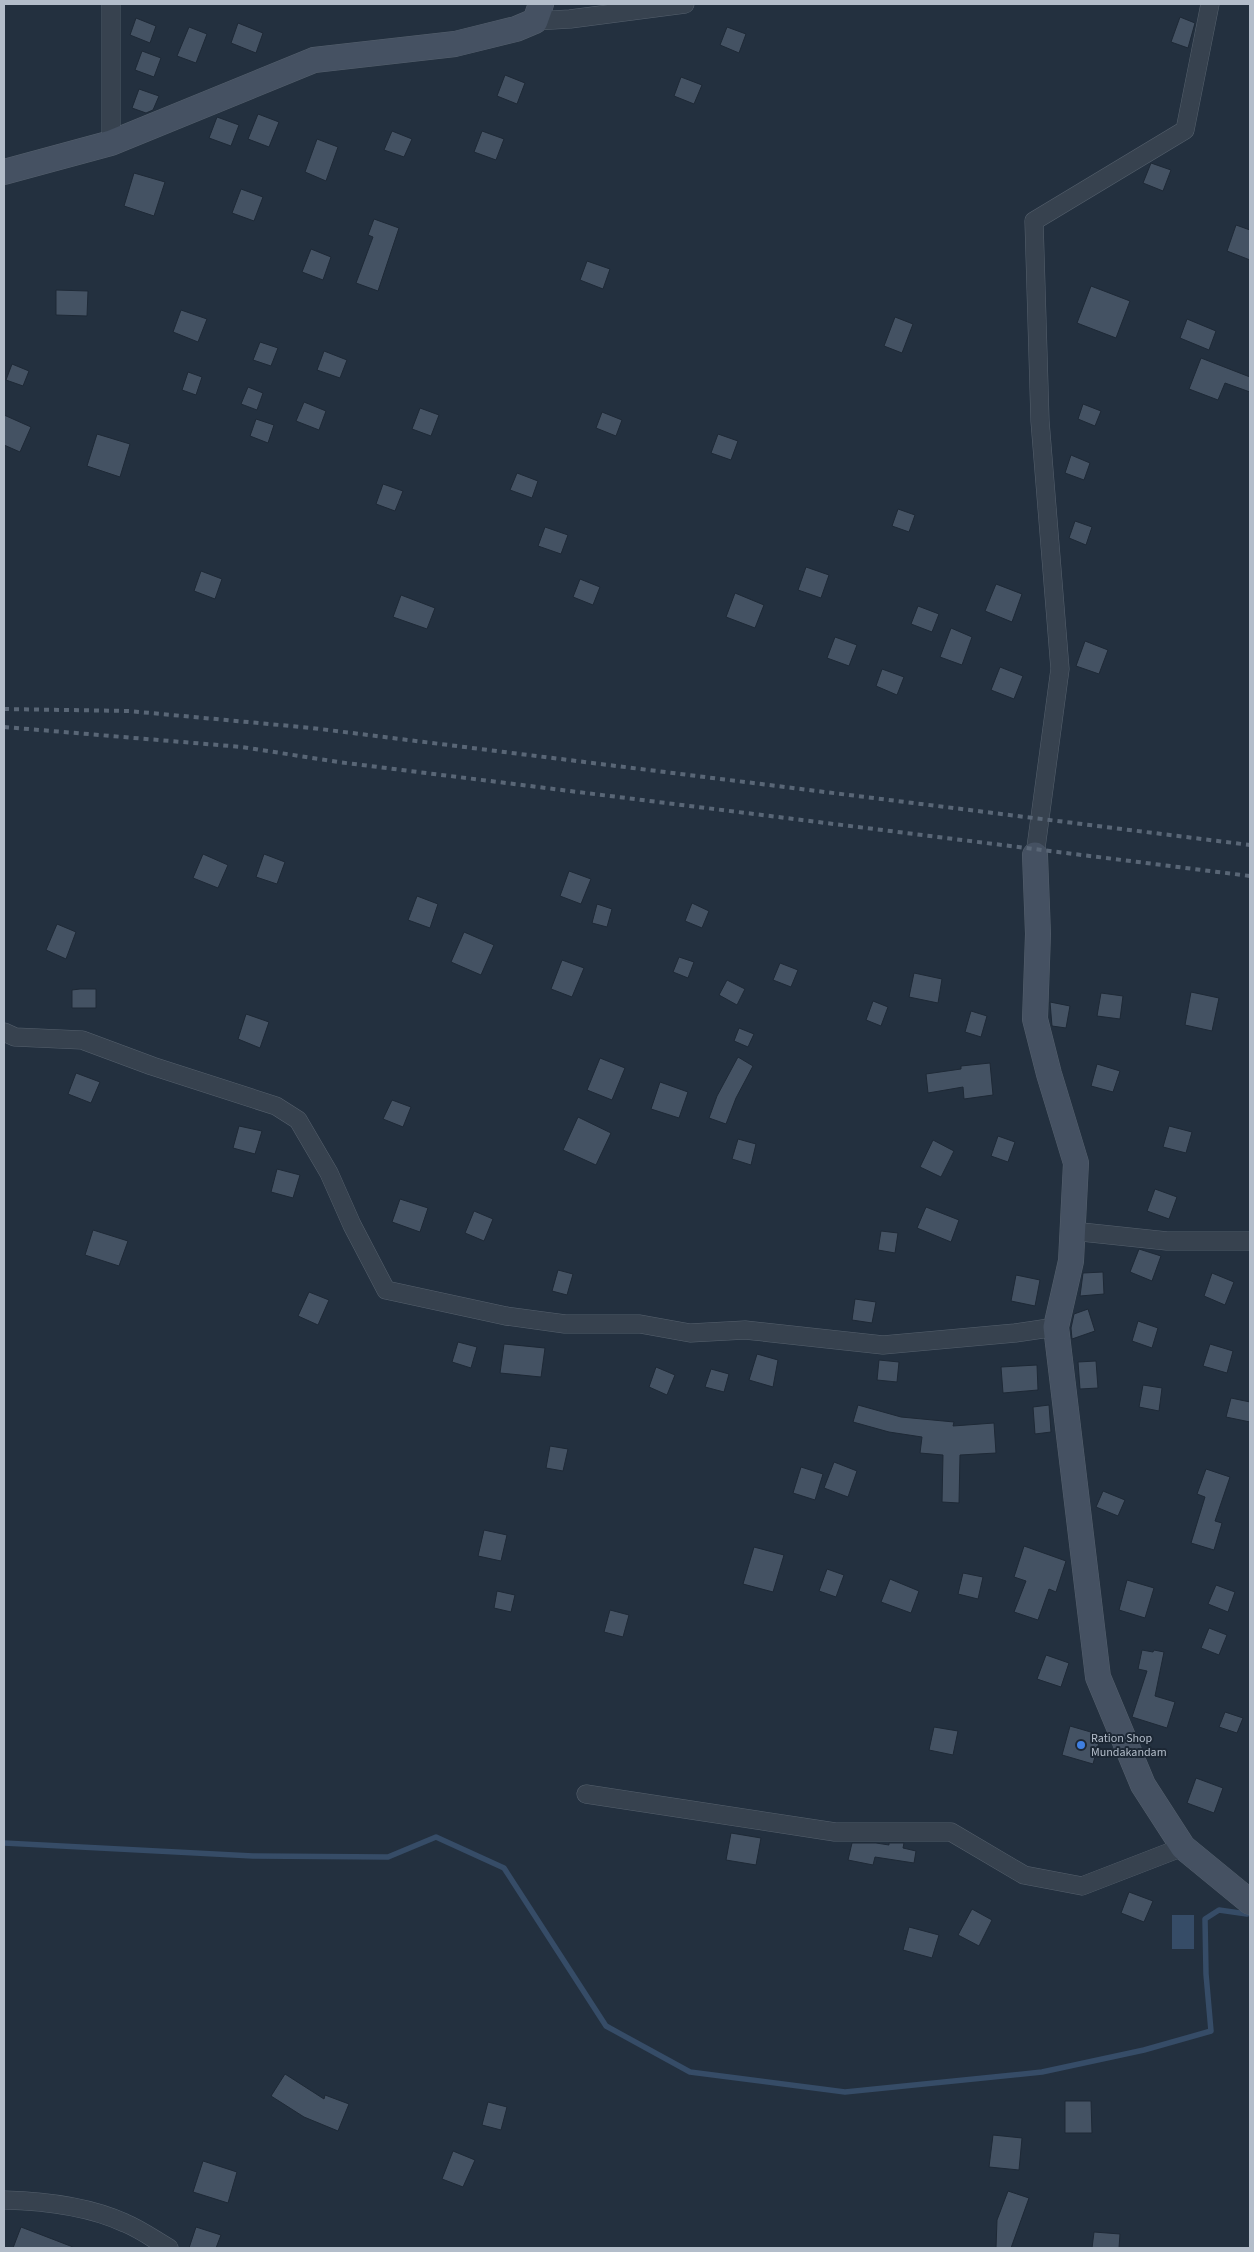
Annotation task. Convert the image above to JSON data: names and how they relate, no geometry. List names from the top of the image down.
{
  "places": ["Ration Shop Mundakandam"]
}
